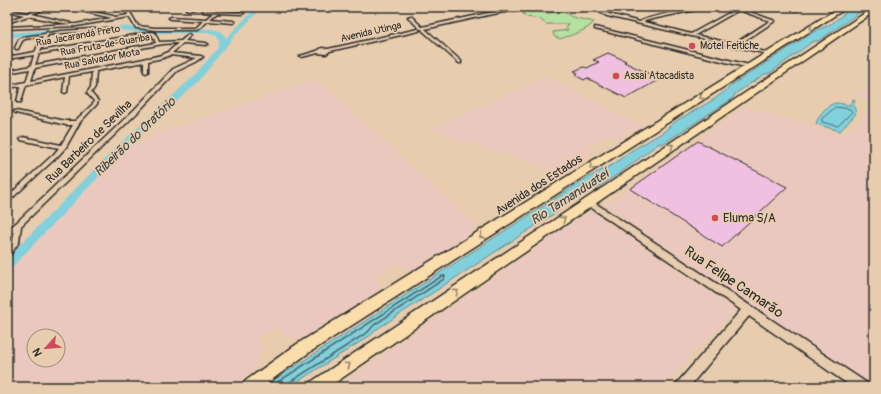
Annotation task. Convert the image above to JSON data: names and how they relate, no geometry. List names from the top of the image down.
{
  "streets": {
    "highway": ["Avenida dos Estados"],
    "main road": ["Rua Felipe Camarão"],
    "street": [
      "Avenida Utinga",
      "Rua Jacarandá Preto",
      "Rua Fruta-de-Guariba",
      "Rua Salvador Mota",
      "Rua Barbeiro de Sevilha"
    ]
  },
  "crossings": [
    ["Rua Jacarandá Preto", "Rua Fruta-de-Guariba"],
    ["Rua Salvador Mota", "Rua Barbeiro de Sevilha"]
  ],
  "water": ["Ribeirão do Oratório", "Rio Tamanduateí"],
  "places": ["Motel Feitiche", "Assaí Atacadista", "Eluma S/A"],
  "north": "bottom left"
}
